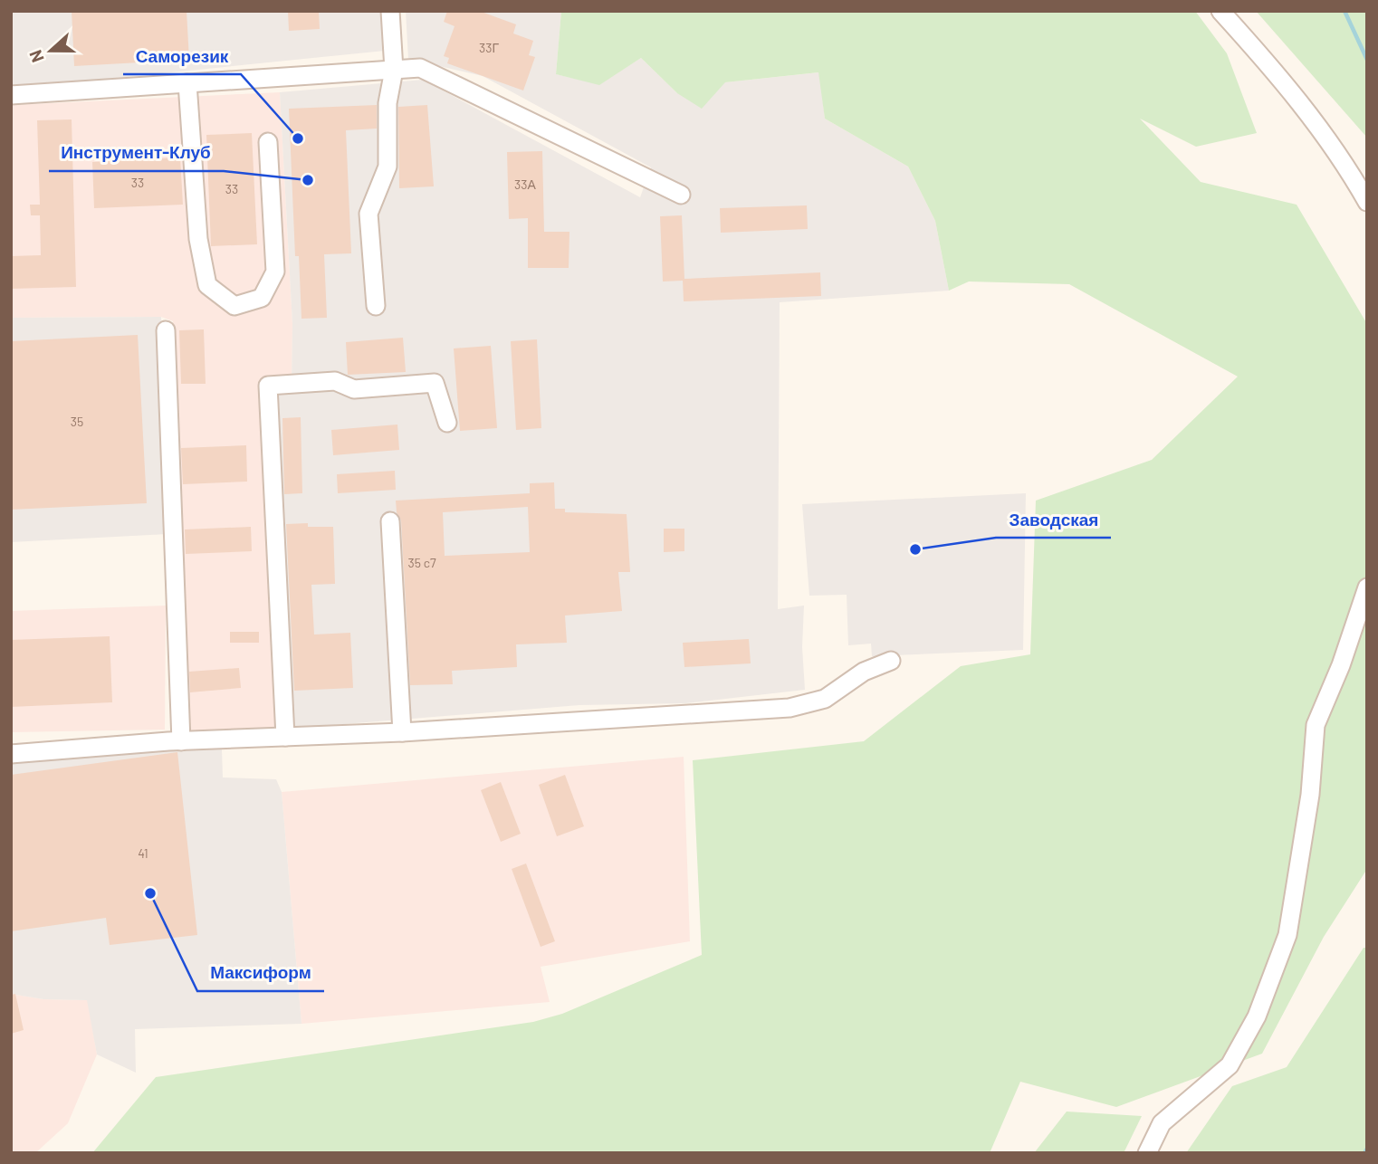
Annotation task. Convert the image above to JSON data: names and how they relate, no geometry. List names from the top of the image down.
{
  "places": [
    "Саморезик",
    "Инструмент-Клуб",
    "Заводская",
    "Максиформ"
  ],
  "house_numbers": [
    "33Г",
    "33",
    "33А",
    "33",
    "35",
    "35 c7",
    "41"
  ],
  "north": "left"
}
